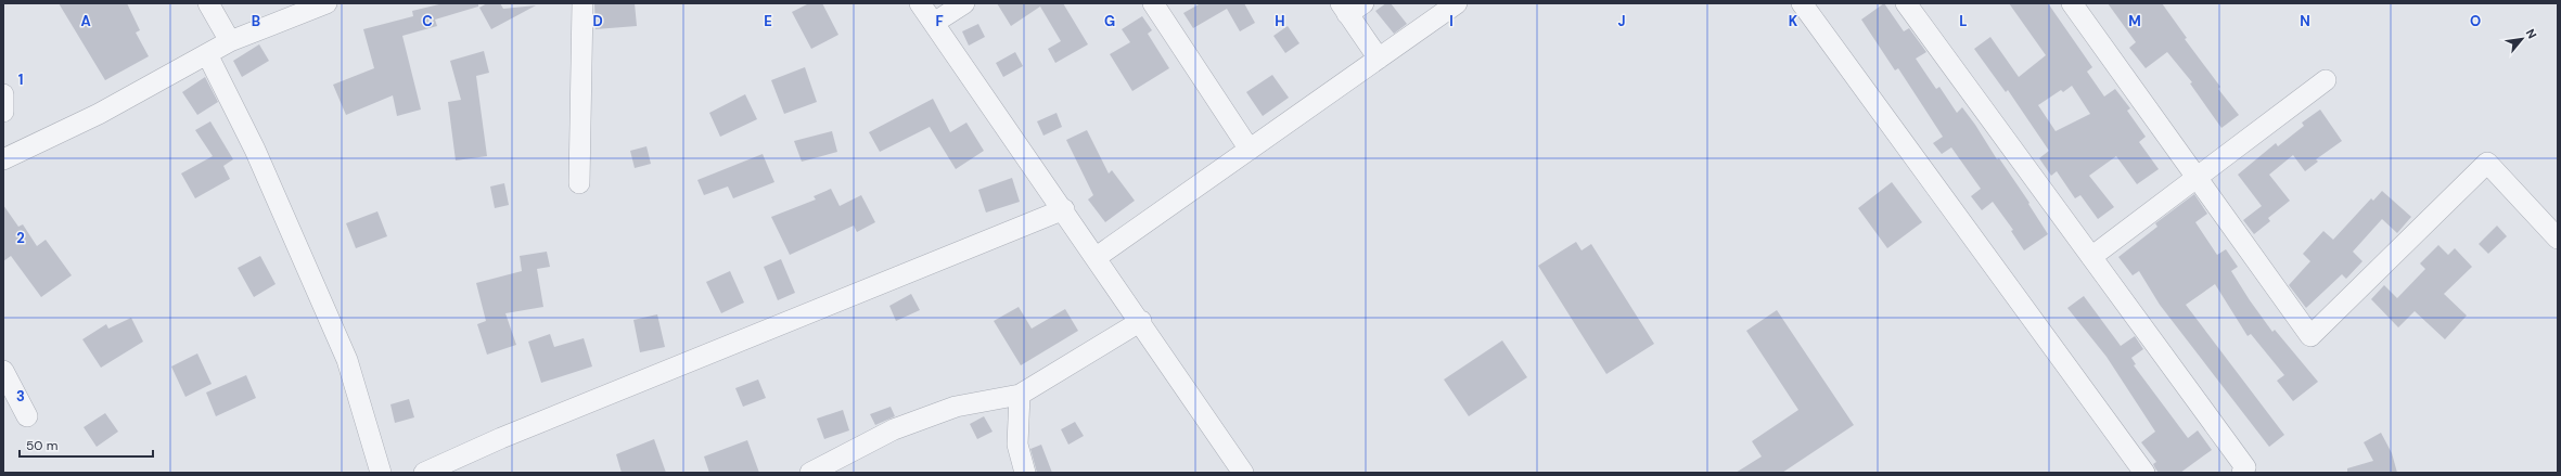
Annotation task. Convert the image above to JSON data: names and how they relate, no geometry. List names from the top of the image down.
{
  "scale_bar": "50 m",
  "north": "top right",
  "grid": {
    "columns": [
      "A",
      "B",
      "C",
      "D",
      "E",
      "F",
      "G",
      "H",
      "I",
      "J",
      "K",
      "L",
      "M",
      "N",
      "O"
    ],
    "rows": ["1", "2", "3"]
  }
}
